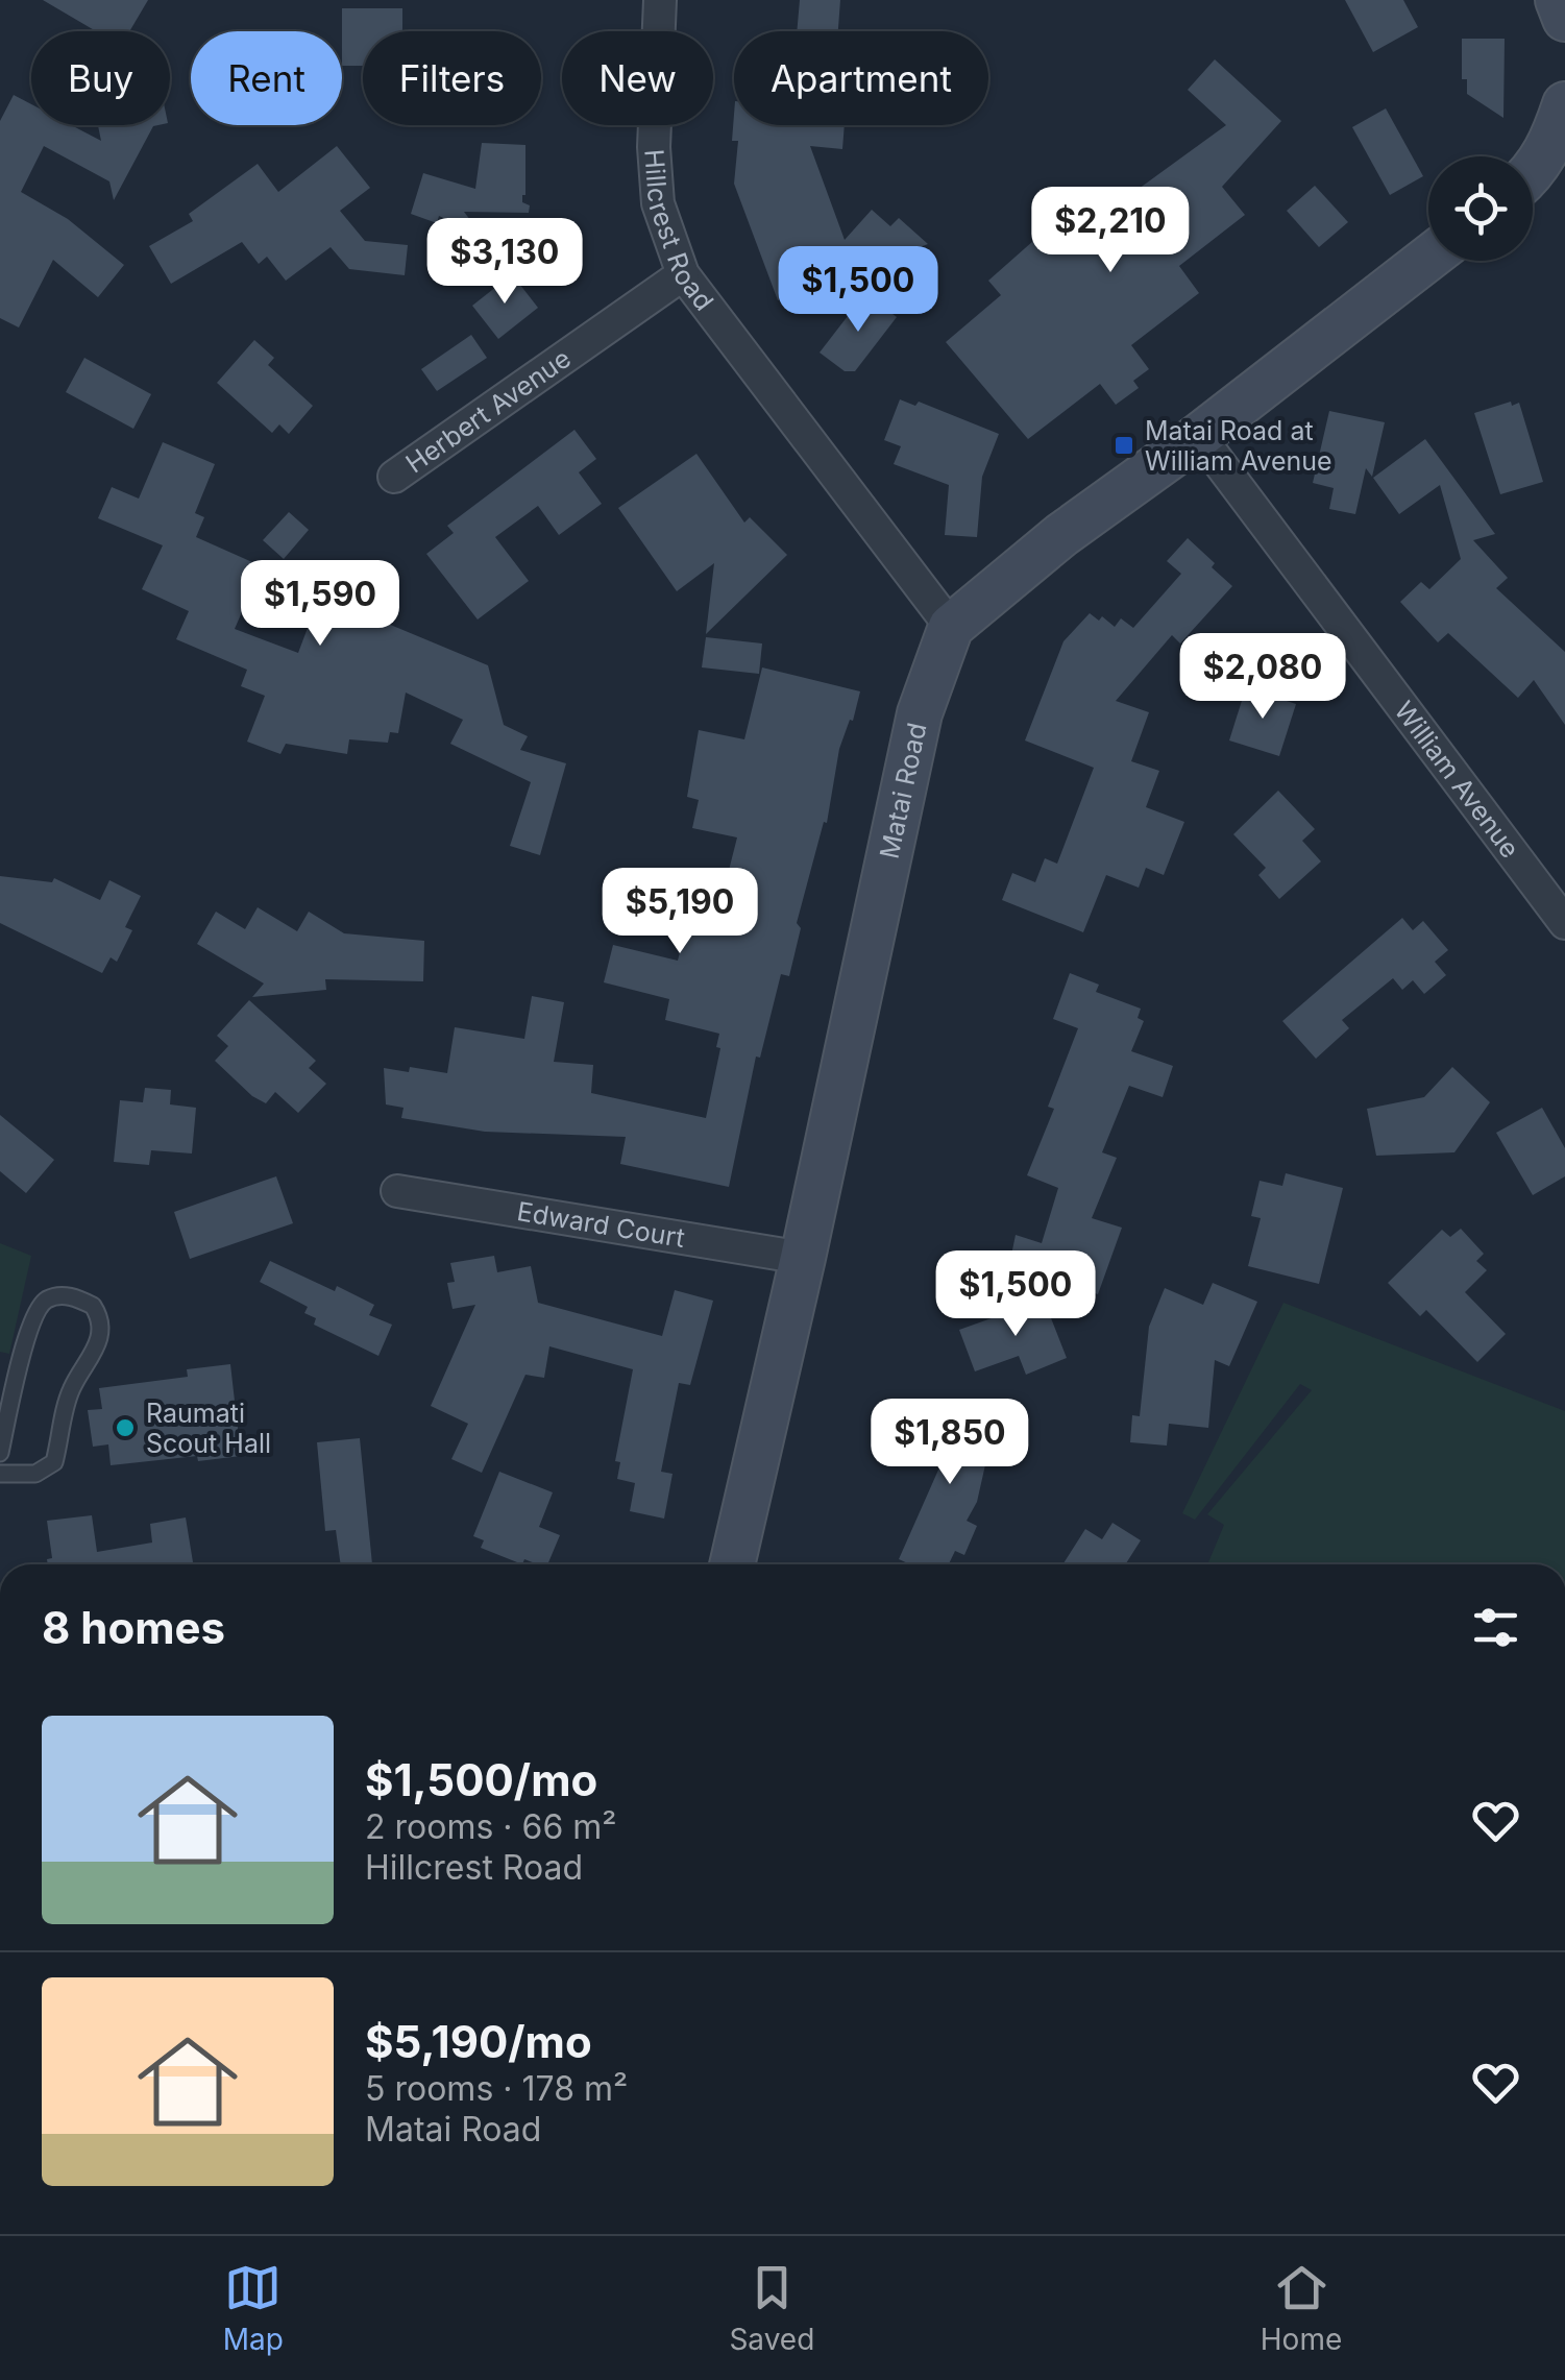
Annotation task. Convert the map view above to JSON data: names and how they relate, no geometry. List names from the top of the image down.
{
  "streets": {
    "street": [
      "Hillcrest Road",
      "Herbert Avenue",
      "William Avenue",
      "Matai Road",
      "Edward Court"
    ]
  },
  "crossings": [
    ["Hillcrest Road", "Herbert Avenue"],
    ["Hillcrest Road", "Matai Road"],
    ["Matai Road", "Edward Court"]
  ],
  "places": {
    "transit": ["Matai Road at William Avenue"],
    "other": ["Raumati Scout Hall"]
  },
  "page": {
    "chip": [
      "Buy",
      "Rent",
      "Filters",
      "New",
      "Apartment"
    ],
    "price": [
      "$2,210",
      "$3,130",
      "$1,500",
      "$1,590",
      "$2,080",
      "$5,190",
      "$1,500",
      "$1,850"
    ],
    "heading": "8 homes",
    "list": [
      {
        "name": "$1,500/mo",
        "note": "2 rooms · 66 m² · Hillcrest Road"
      },
      {
        "name": "$5,190/mo",
        "note": "5 rooms · 178 m² · Matai Road"
      }
    ],
    "tabs": ["Map", "Saved", "Home"]
  }
}
